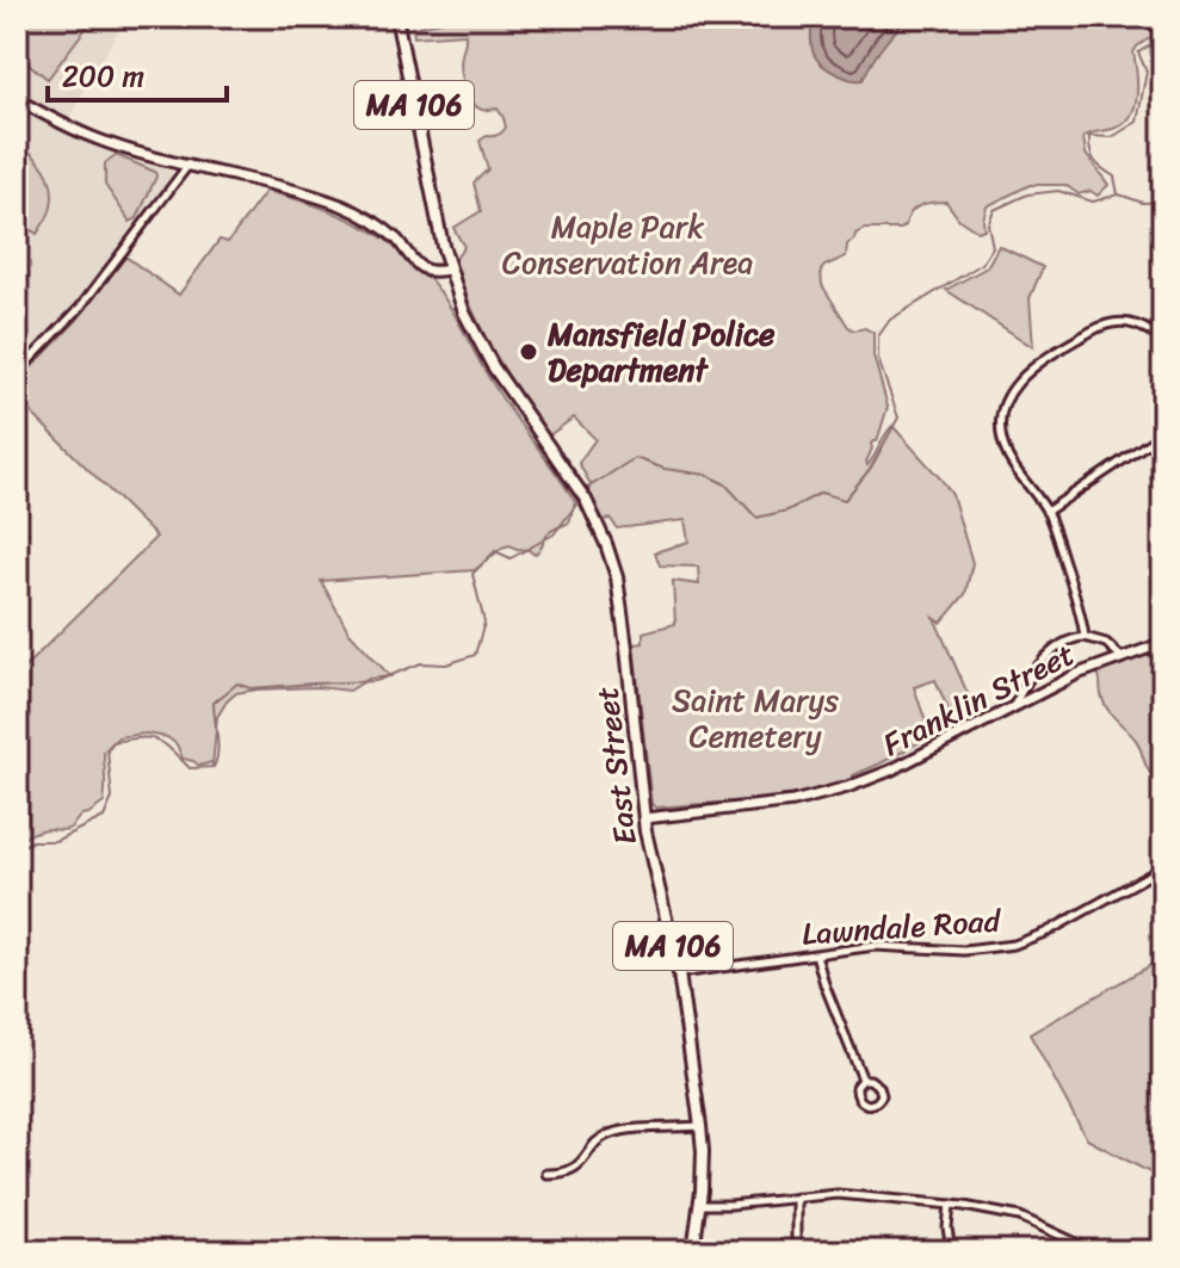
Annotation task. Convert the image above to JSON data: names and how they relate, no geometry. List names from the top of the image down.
{
  "streets": {
    "main road": ["MA 106", "East Street"],
    "street": ["Franklin Street", "Lawndale Road"]
  },
  "crossings": [
    ["MA 106", "East Street"],
    ["Franklin Street", "East Street"],
    ["East Street", "Lawndale Road"]
  ],
  "parks": ["Maple Park Conservation Area", "Saint Marys Cemetery"],
  "places": ["Mansfield Police Department"],
  "scale_bar": "200 m"
}
